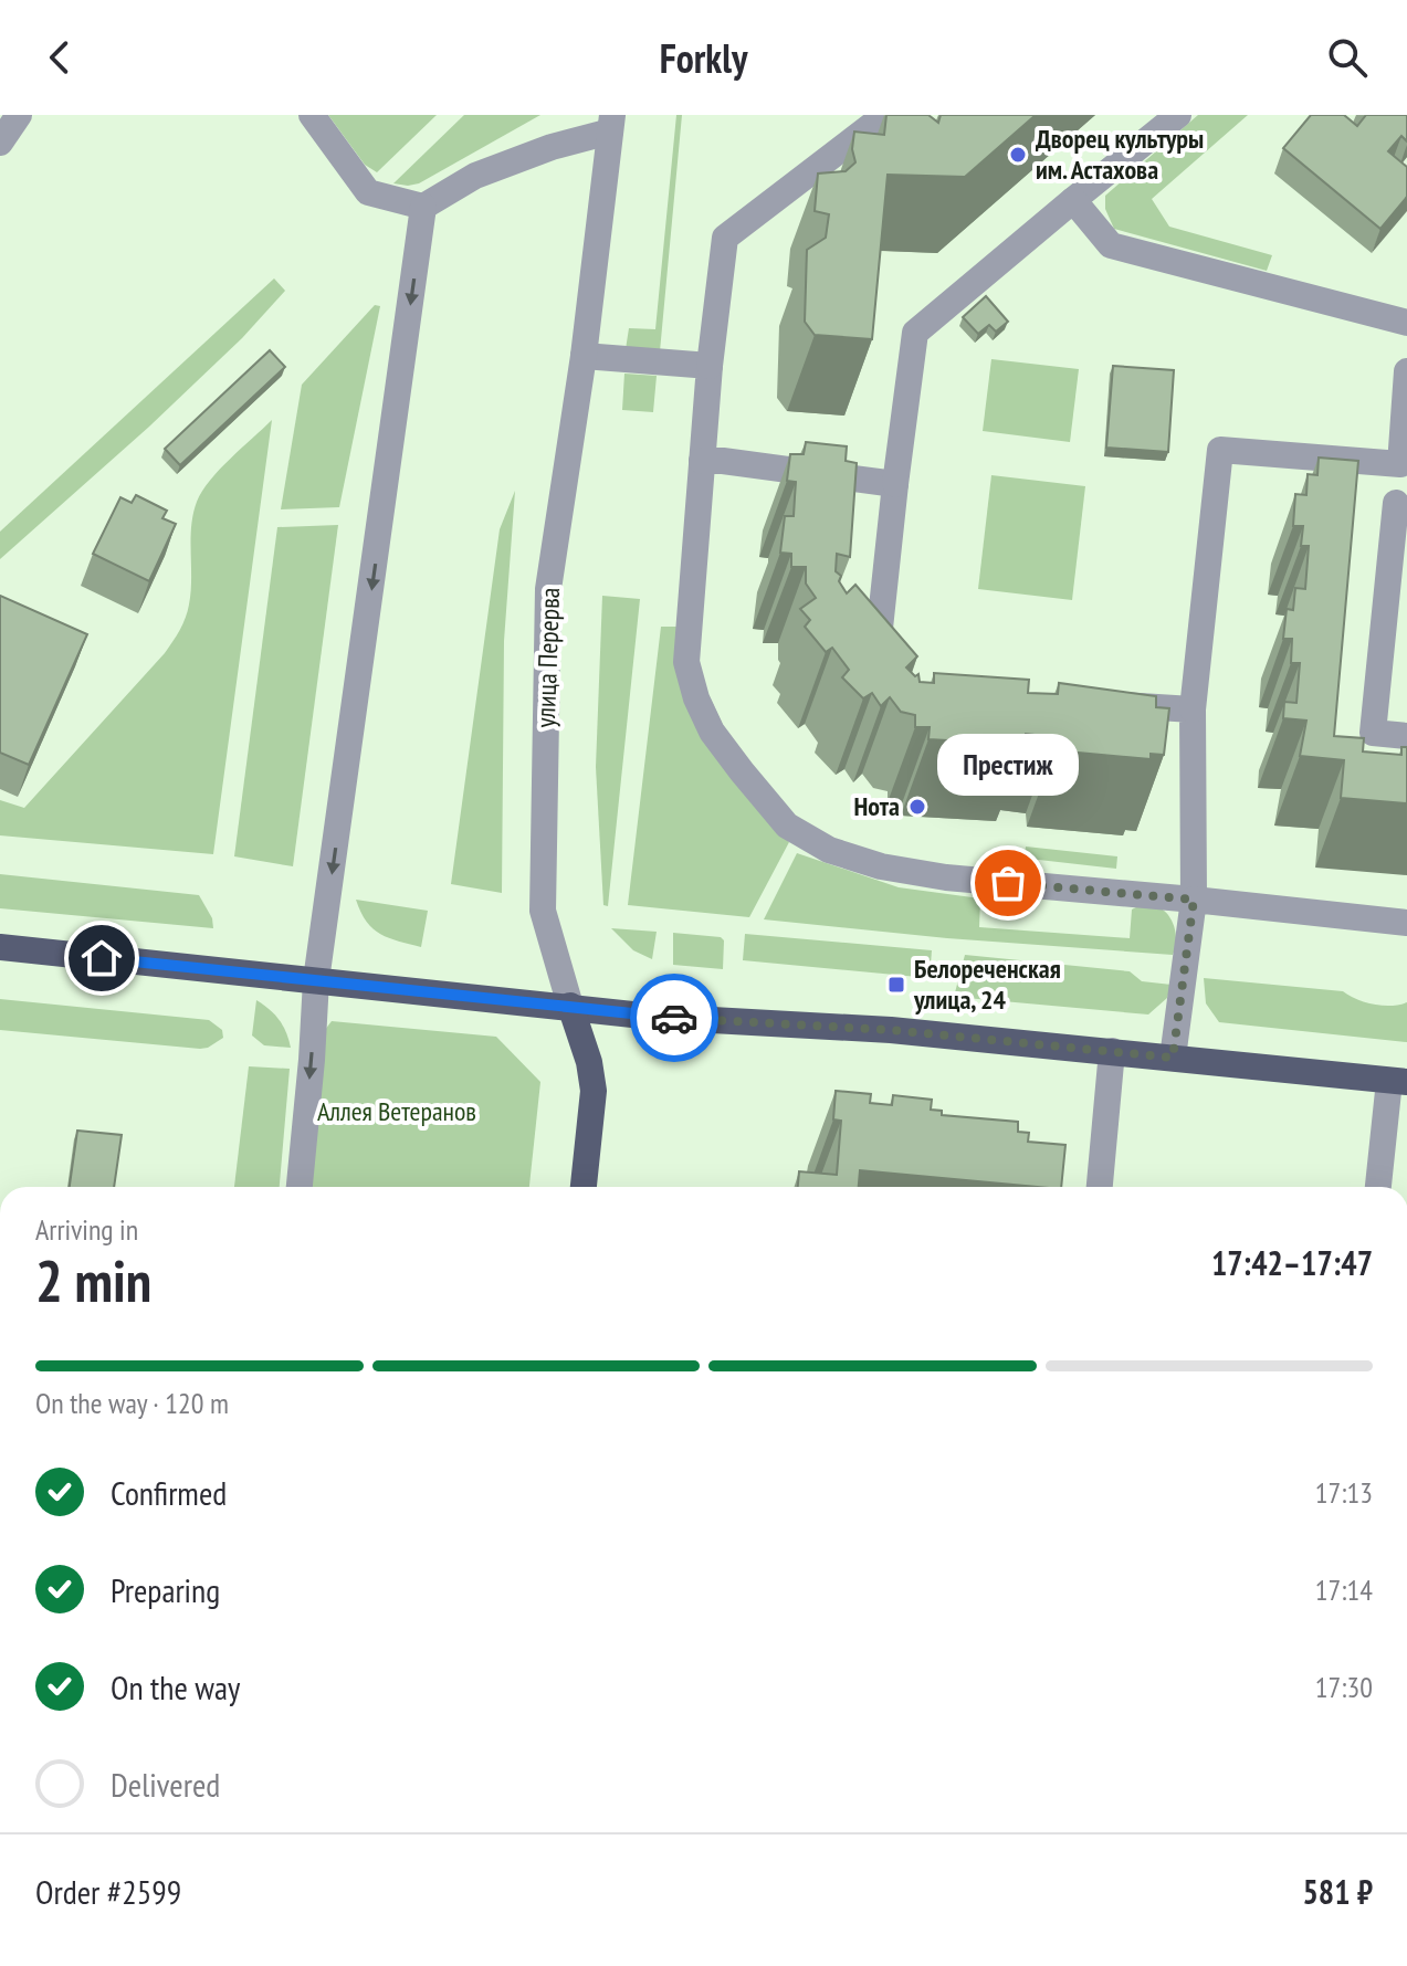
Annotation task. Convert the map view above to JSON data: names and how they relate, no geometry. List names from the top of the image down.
{
  "streets": {
    "main road": ["улица Перерва"]
  },
  "parks": ["Аллея Ветеранов"],
  "places": {
    "other": ["Дворец культуры им. Астахова", "Нота", "Престиж"],
    "transit": ["Белореченская улица, 24"]
  },
  "page": {
    "header": "Forkly",
    "bubble": "Престиж",
    "heading": ["2 min", "Arriving in", "17:42–17:47"],
    "panel": ["Order #2599", "581 ₽"],
    "bar": "On the way · 120 m",
    "list": [
      ["Confirmed", "17:13"],
      ["Preparing", "17:14"],
      ["On the way", "17:30"],
      "Delivered"
    ]
  }
}
